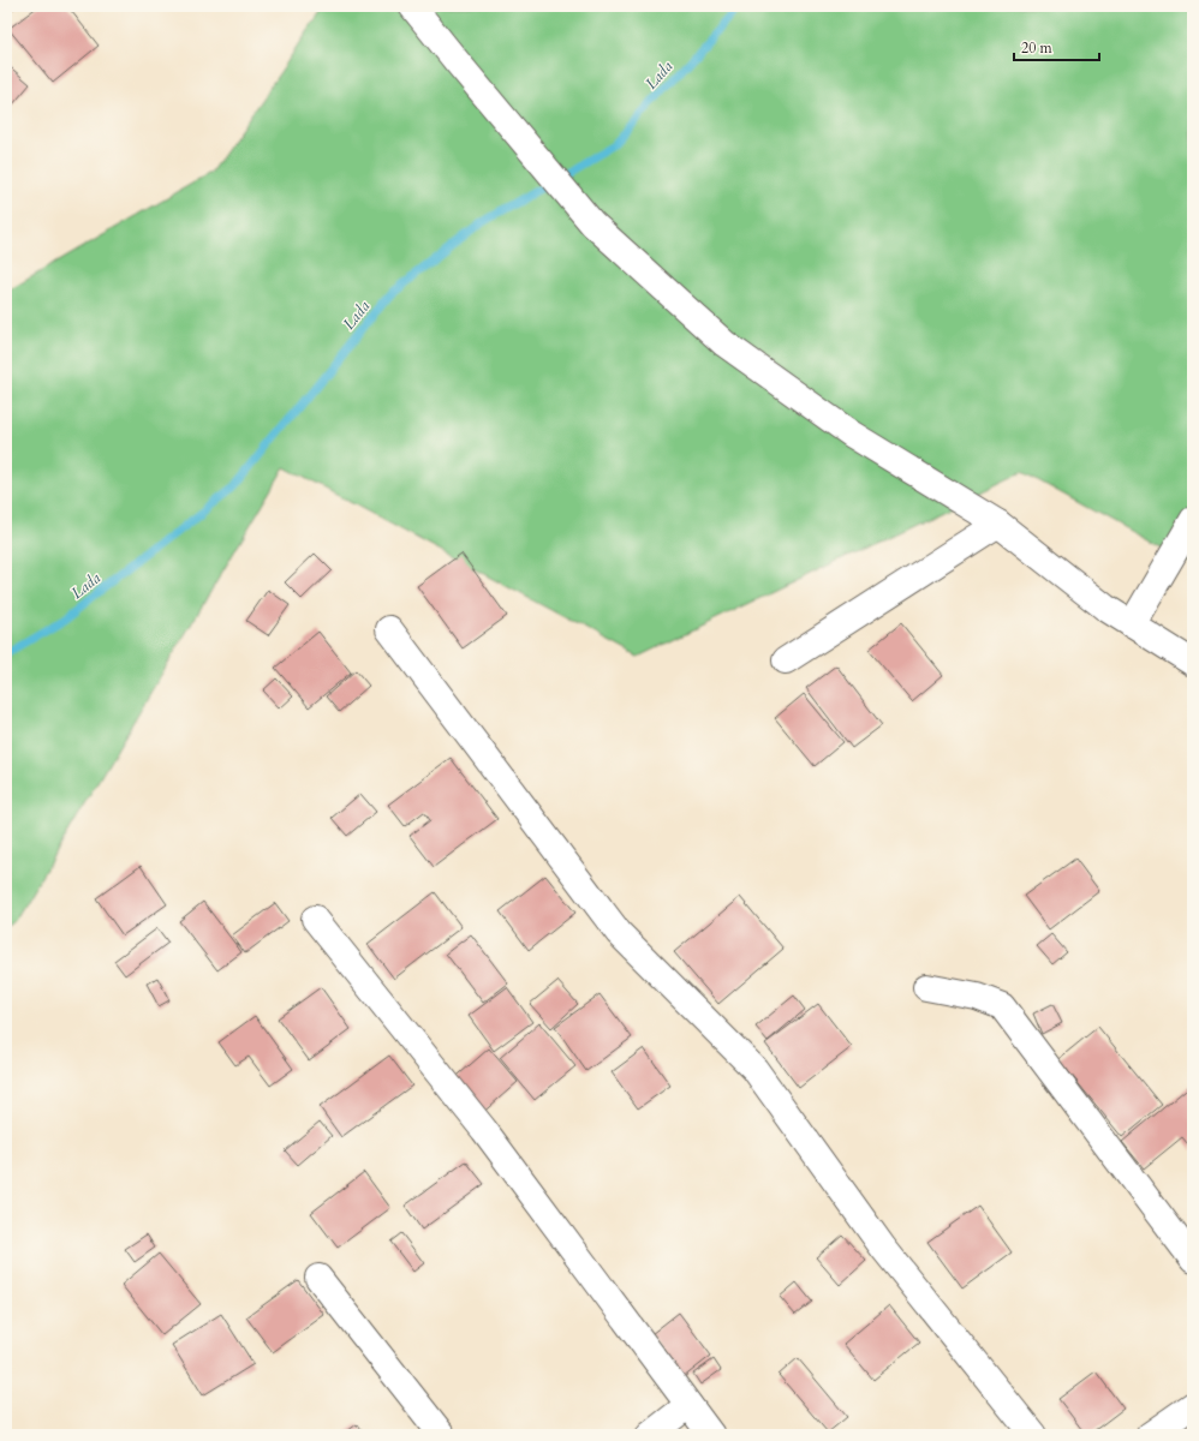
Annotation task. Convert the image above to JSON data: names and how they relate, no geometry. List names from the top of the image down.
{
  "water": ["Lada"],
  "scale_bar": "20 m"
}
